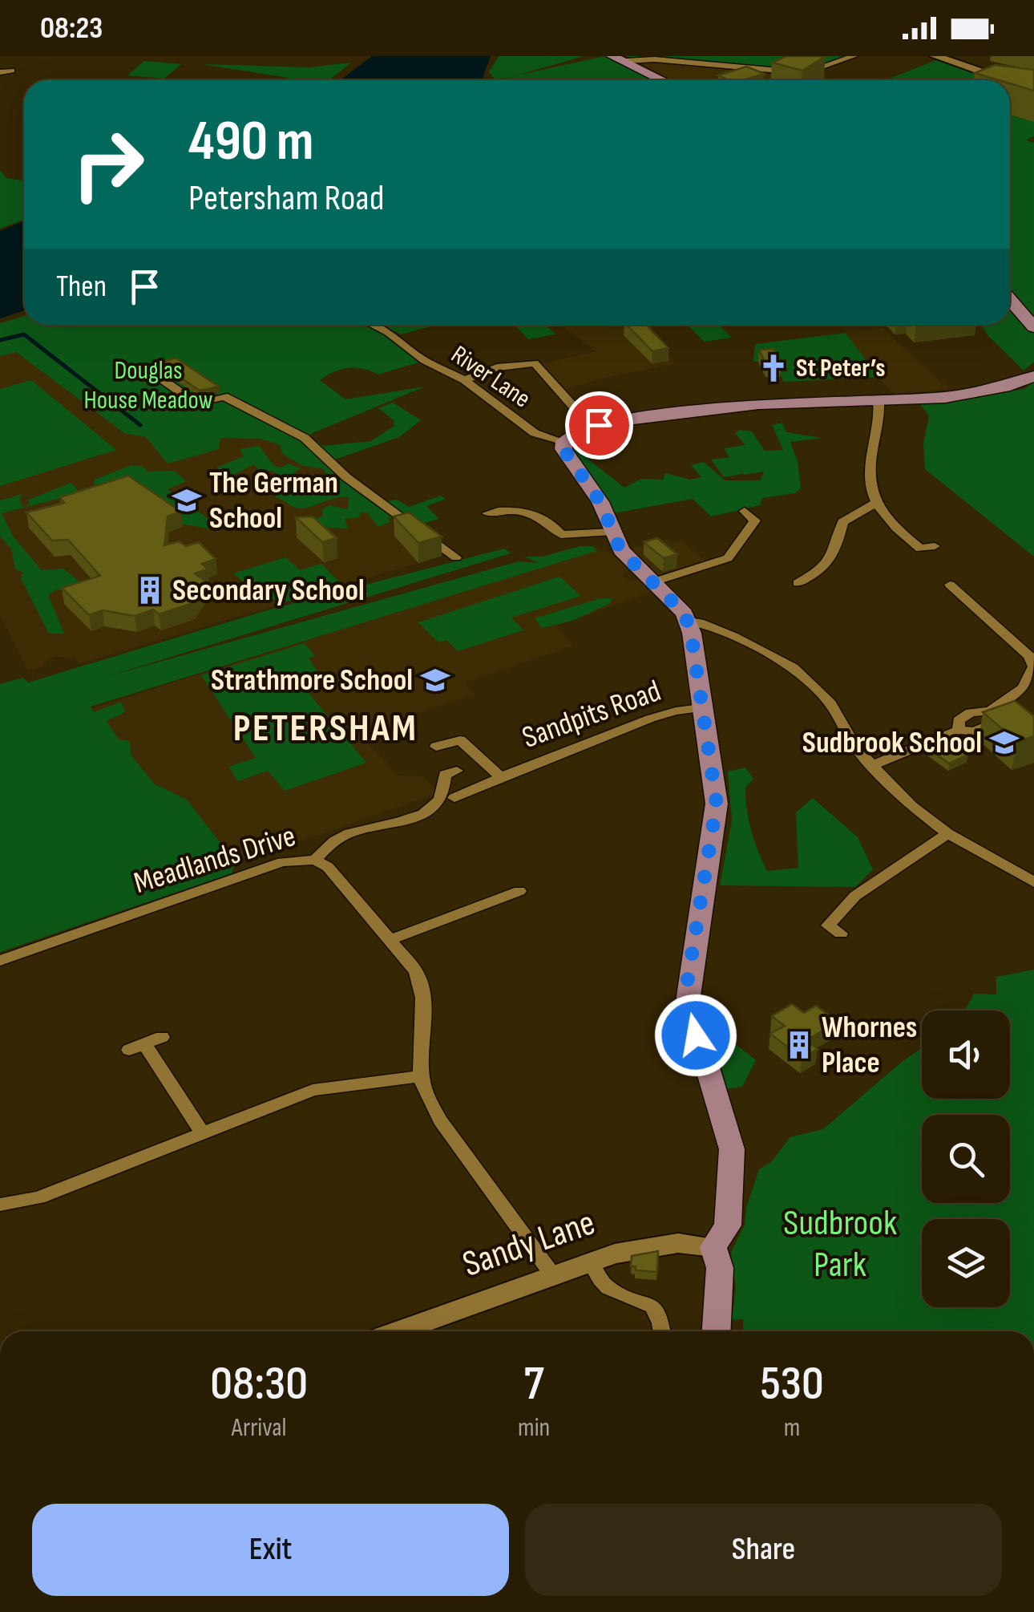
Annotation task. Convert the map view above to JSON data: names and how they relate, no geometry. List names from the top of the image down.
{
  "streets": {
    "street": [
      "River Lane",
      "Sandpits Road",
      "Meadlands Drive",
      "Sandy Lane"
    ]
  },
  "districts": ["PETERSHAM"],
  "parks": ["Douglas House Meadow", "Sudbrook Park"],
  "places": {
    "church": ["St Peter’s"],
    "school or university": ["The German School", "Strathmore School", "Sudbrook School"],
    "building": ["Secondary School", "Whornes Place"]
  },
  "page": {
    "status": "08:23",
    "turn": ["490 m", "Petersham Road"],
    "then": "Then",
    "eta": [
      "08:30",
      "Arrival",
      "7",
      "min",
      "530",
      "m"
    ],
    "buttons": ["Exit", "Share"]
  }
}
